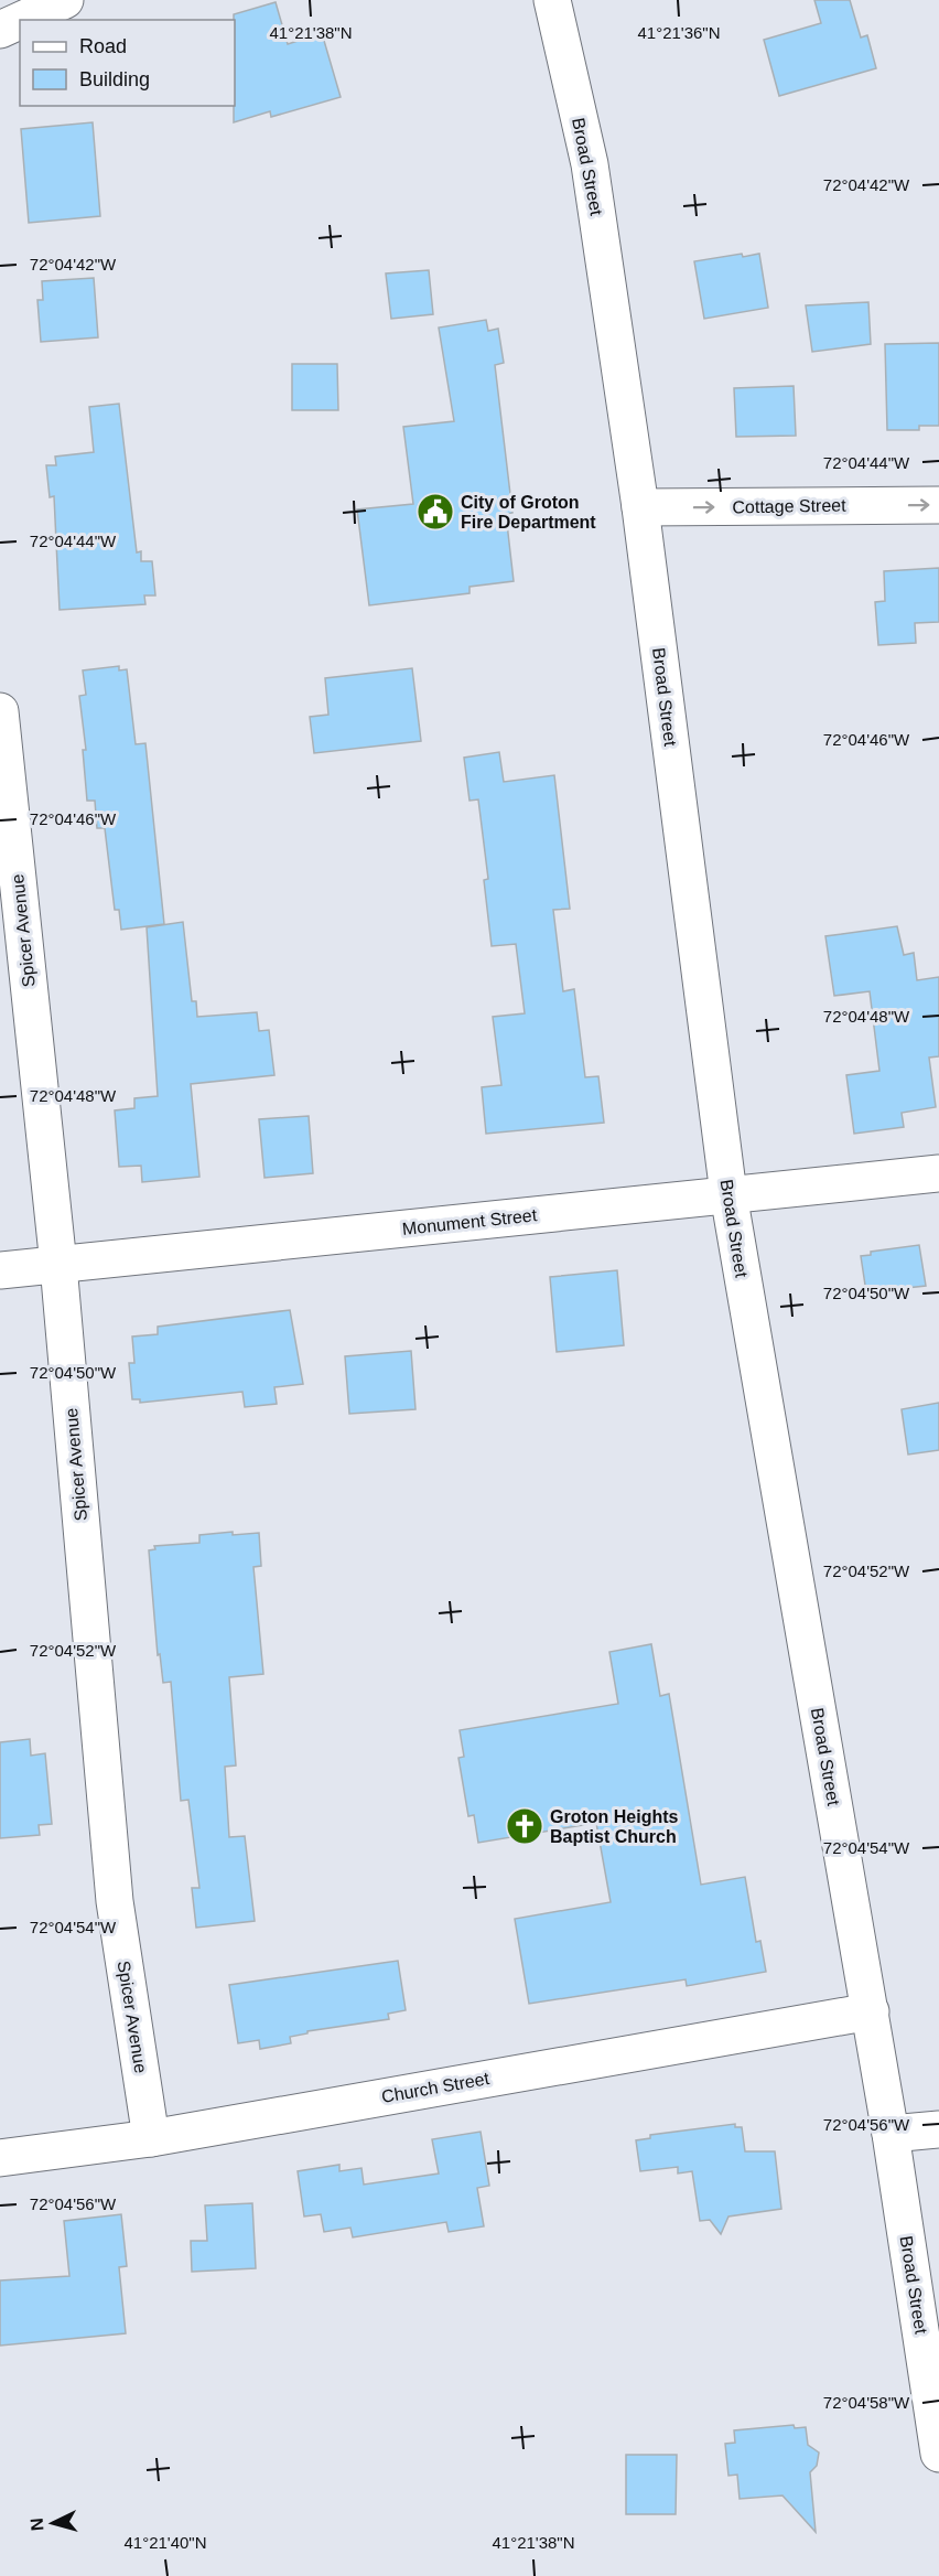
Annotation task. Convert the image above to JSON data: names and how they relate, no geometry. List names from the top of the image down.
{
  "streets": {
    "street": [
      "Broad Street",
      "Cottage Street",
      "Spicer Avenue",
      "Monument Street",
      "Church Street"
    ]
  },
  "crossings": [
    ["Broad Street", "Cottage Street"],
    ["Broad Street", "Monument Street"],
    ["Broad Street", "Church Street"],
    ["Spicer Avenue", "Monument Street"],
    ["Spicer Avenue", "Church Street"]
  ],
  "one_way": ["Cottage Street"],
  "places": {
    "public building": ["City of Groton Fire Department"],
    "church": ["Groton Heights Baptist Church"]
  },
  "legend": ["Road", "Building"],
  "north": "left",
  "coordinates": [
    "41°21'38\"N",
    "41°21'36\"N",
    "72°04'42\"W",
    "72°04'44\"W",
    "72°04'46\"W",
    "72°04'48\"W",
    "72°04'50\"W",
    "72°04'52\"W",
    "72°04'54\"W",
    "72°04'56\"W",
    "72°04'58\"W",
    "41°21'40\"N"
  ]
}
